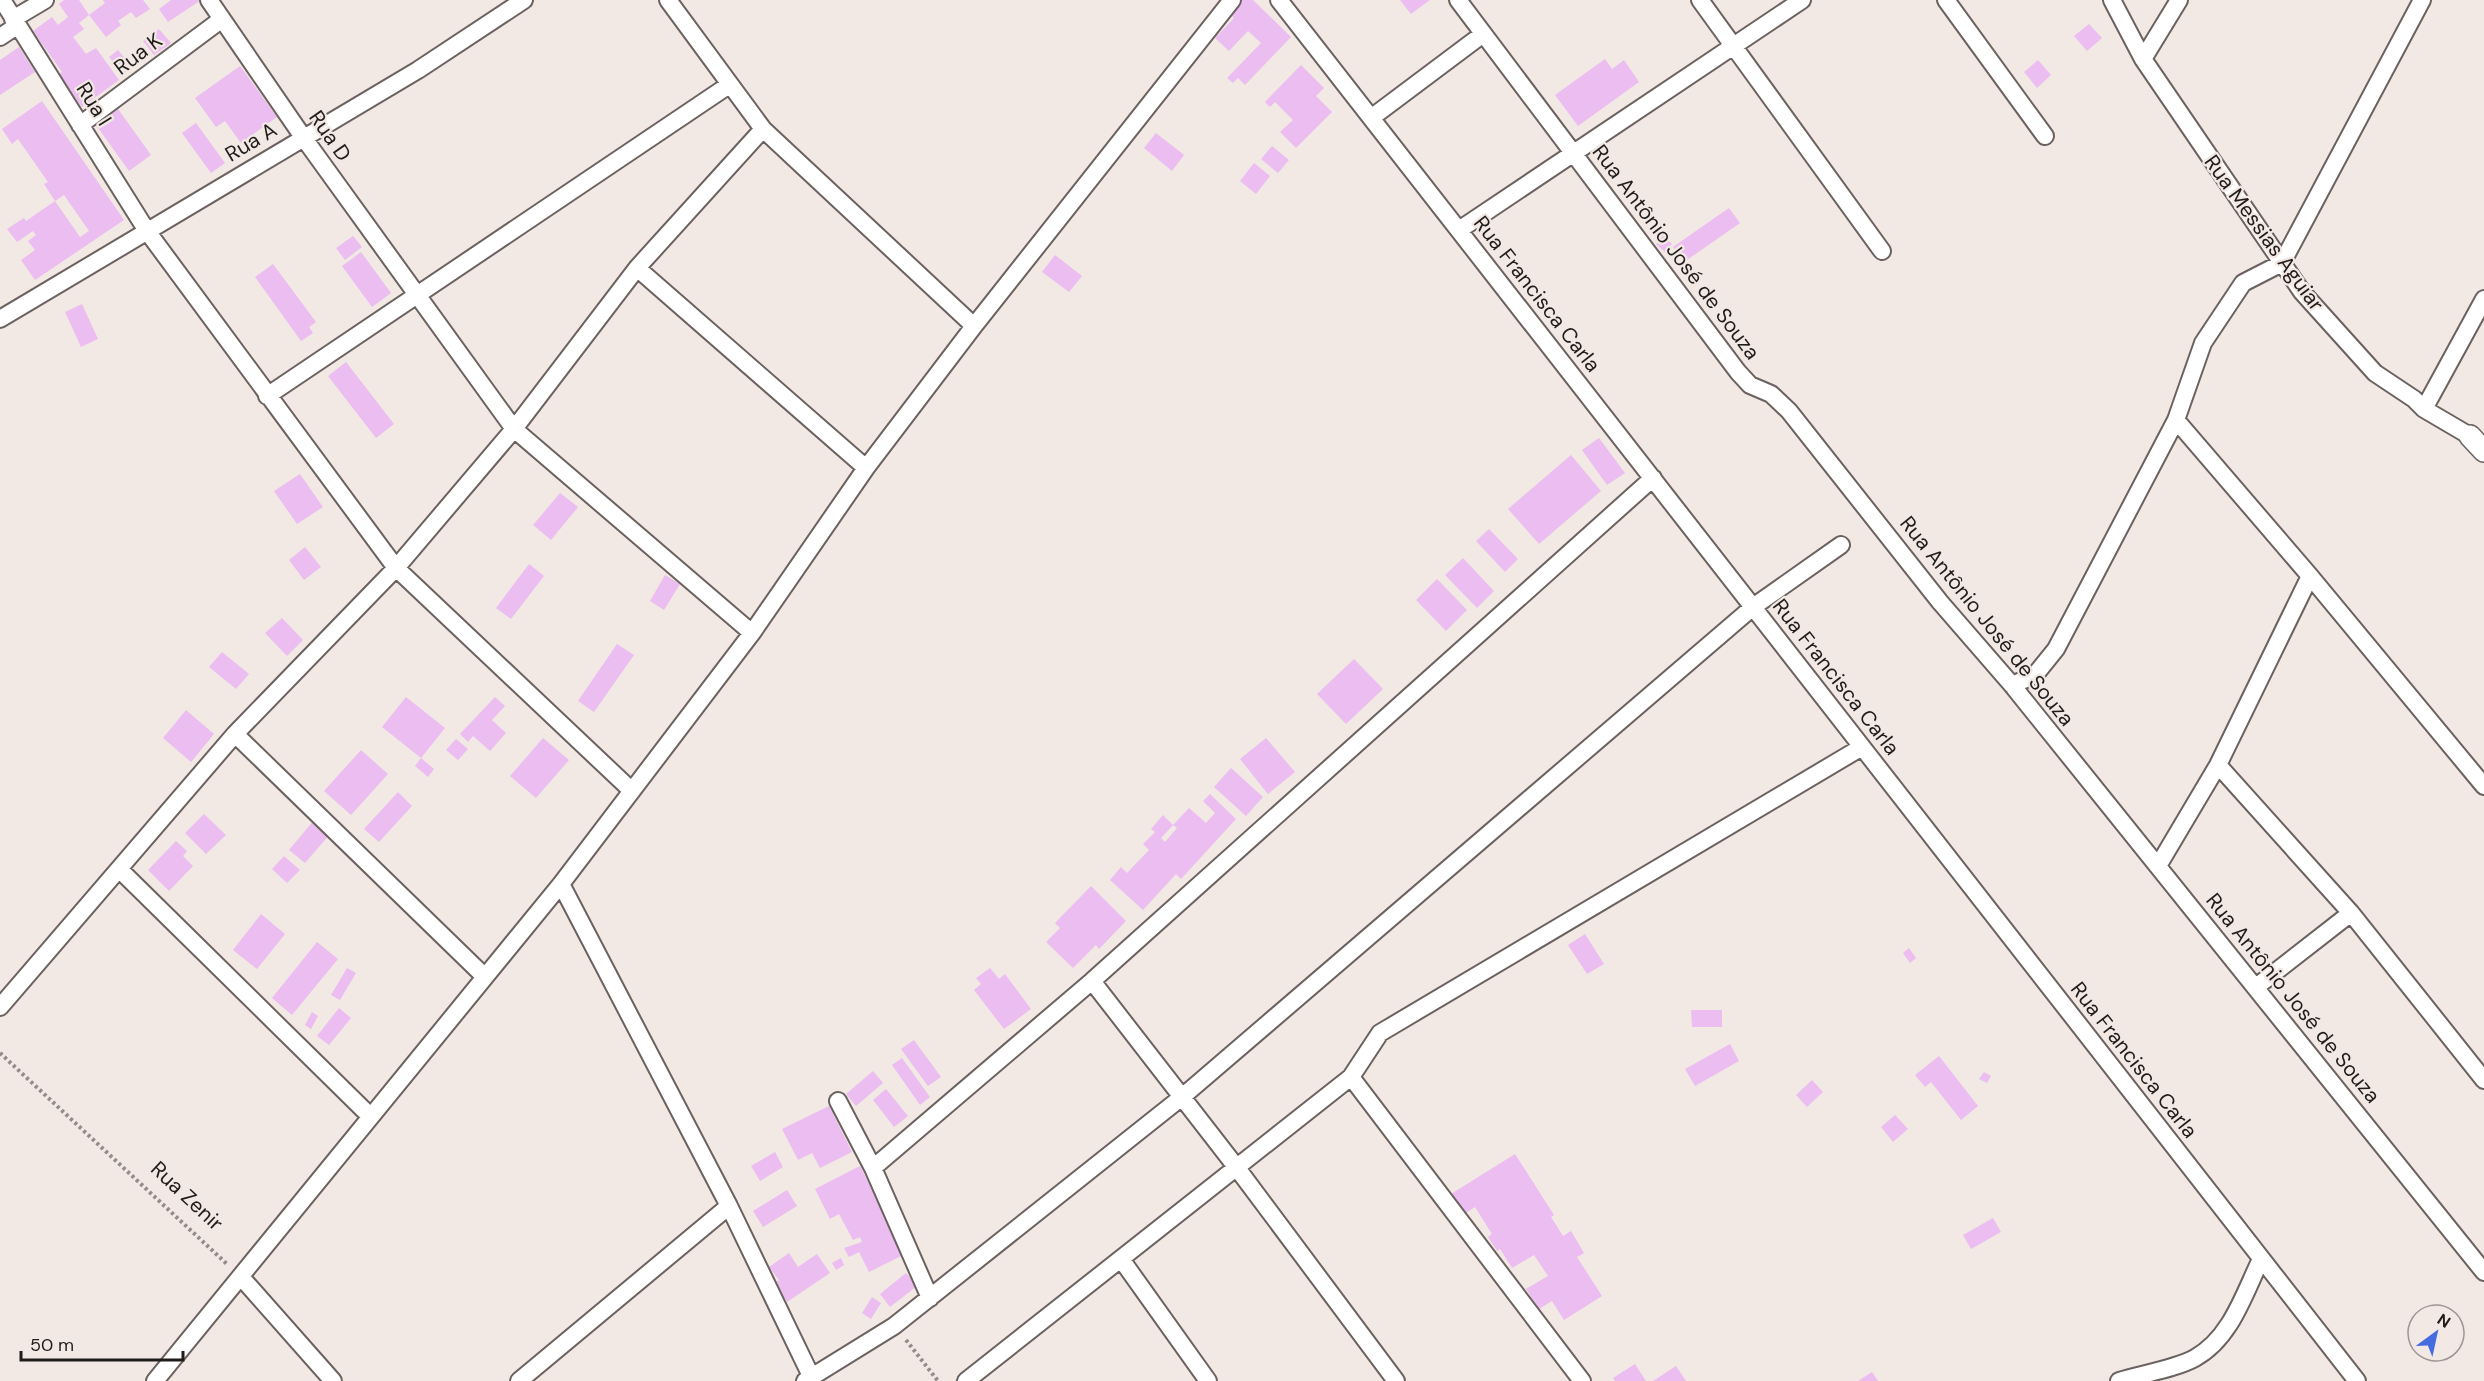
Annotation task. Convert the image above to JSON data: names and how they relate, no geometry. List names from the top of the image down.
{
  "streets": {
    "street": [
      "Rua K",
      "Rua I",
      "Rua D",
      "Rua A",
      "Rua Messias Aguiar",
      "Rua Antônio José de Souza",
      "Rua Francisca Carla"
    ],
    "path": ["Rua Zenir"]
  },
  "crossings": [
    ["Rua K", "Rua I"],
    ["Rua K", "Rua D"],
    ["Rua I", "Rua A"],
    ["Rua D", "Rua A"]
  ],
  "scale_bar": "50 m",
  "north": "top right"
}
